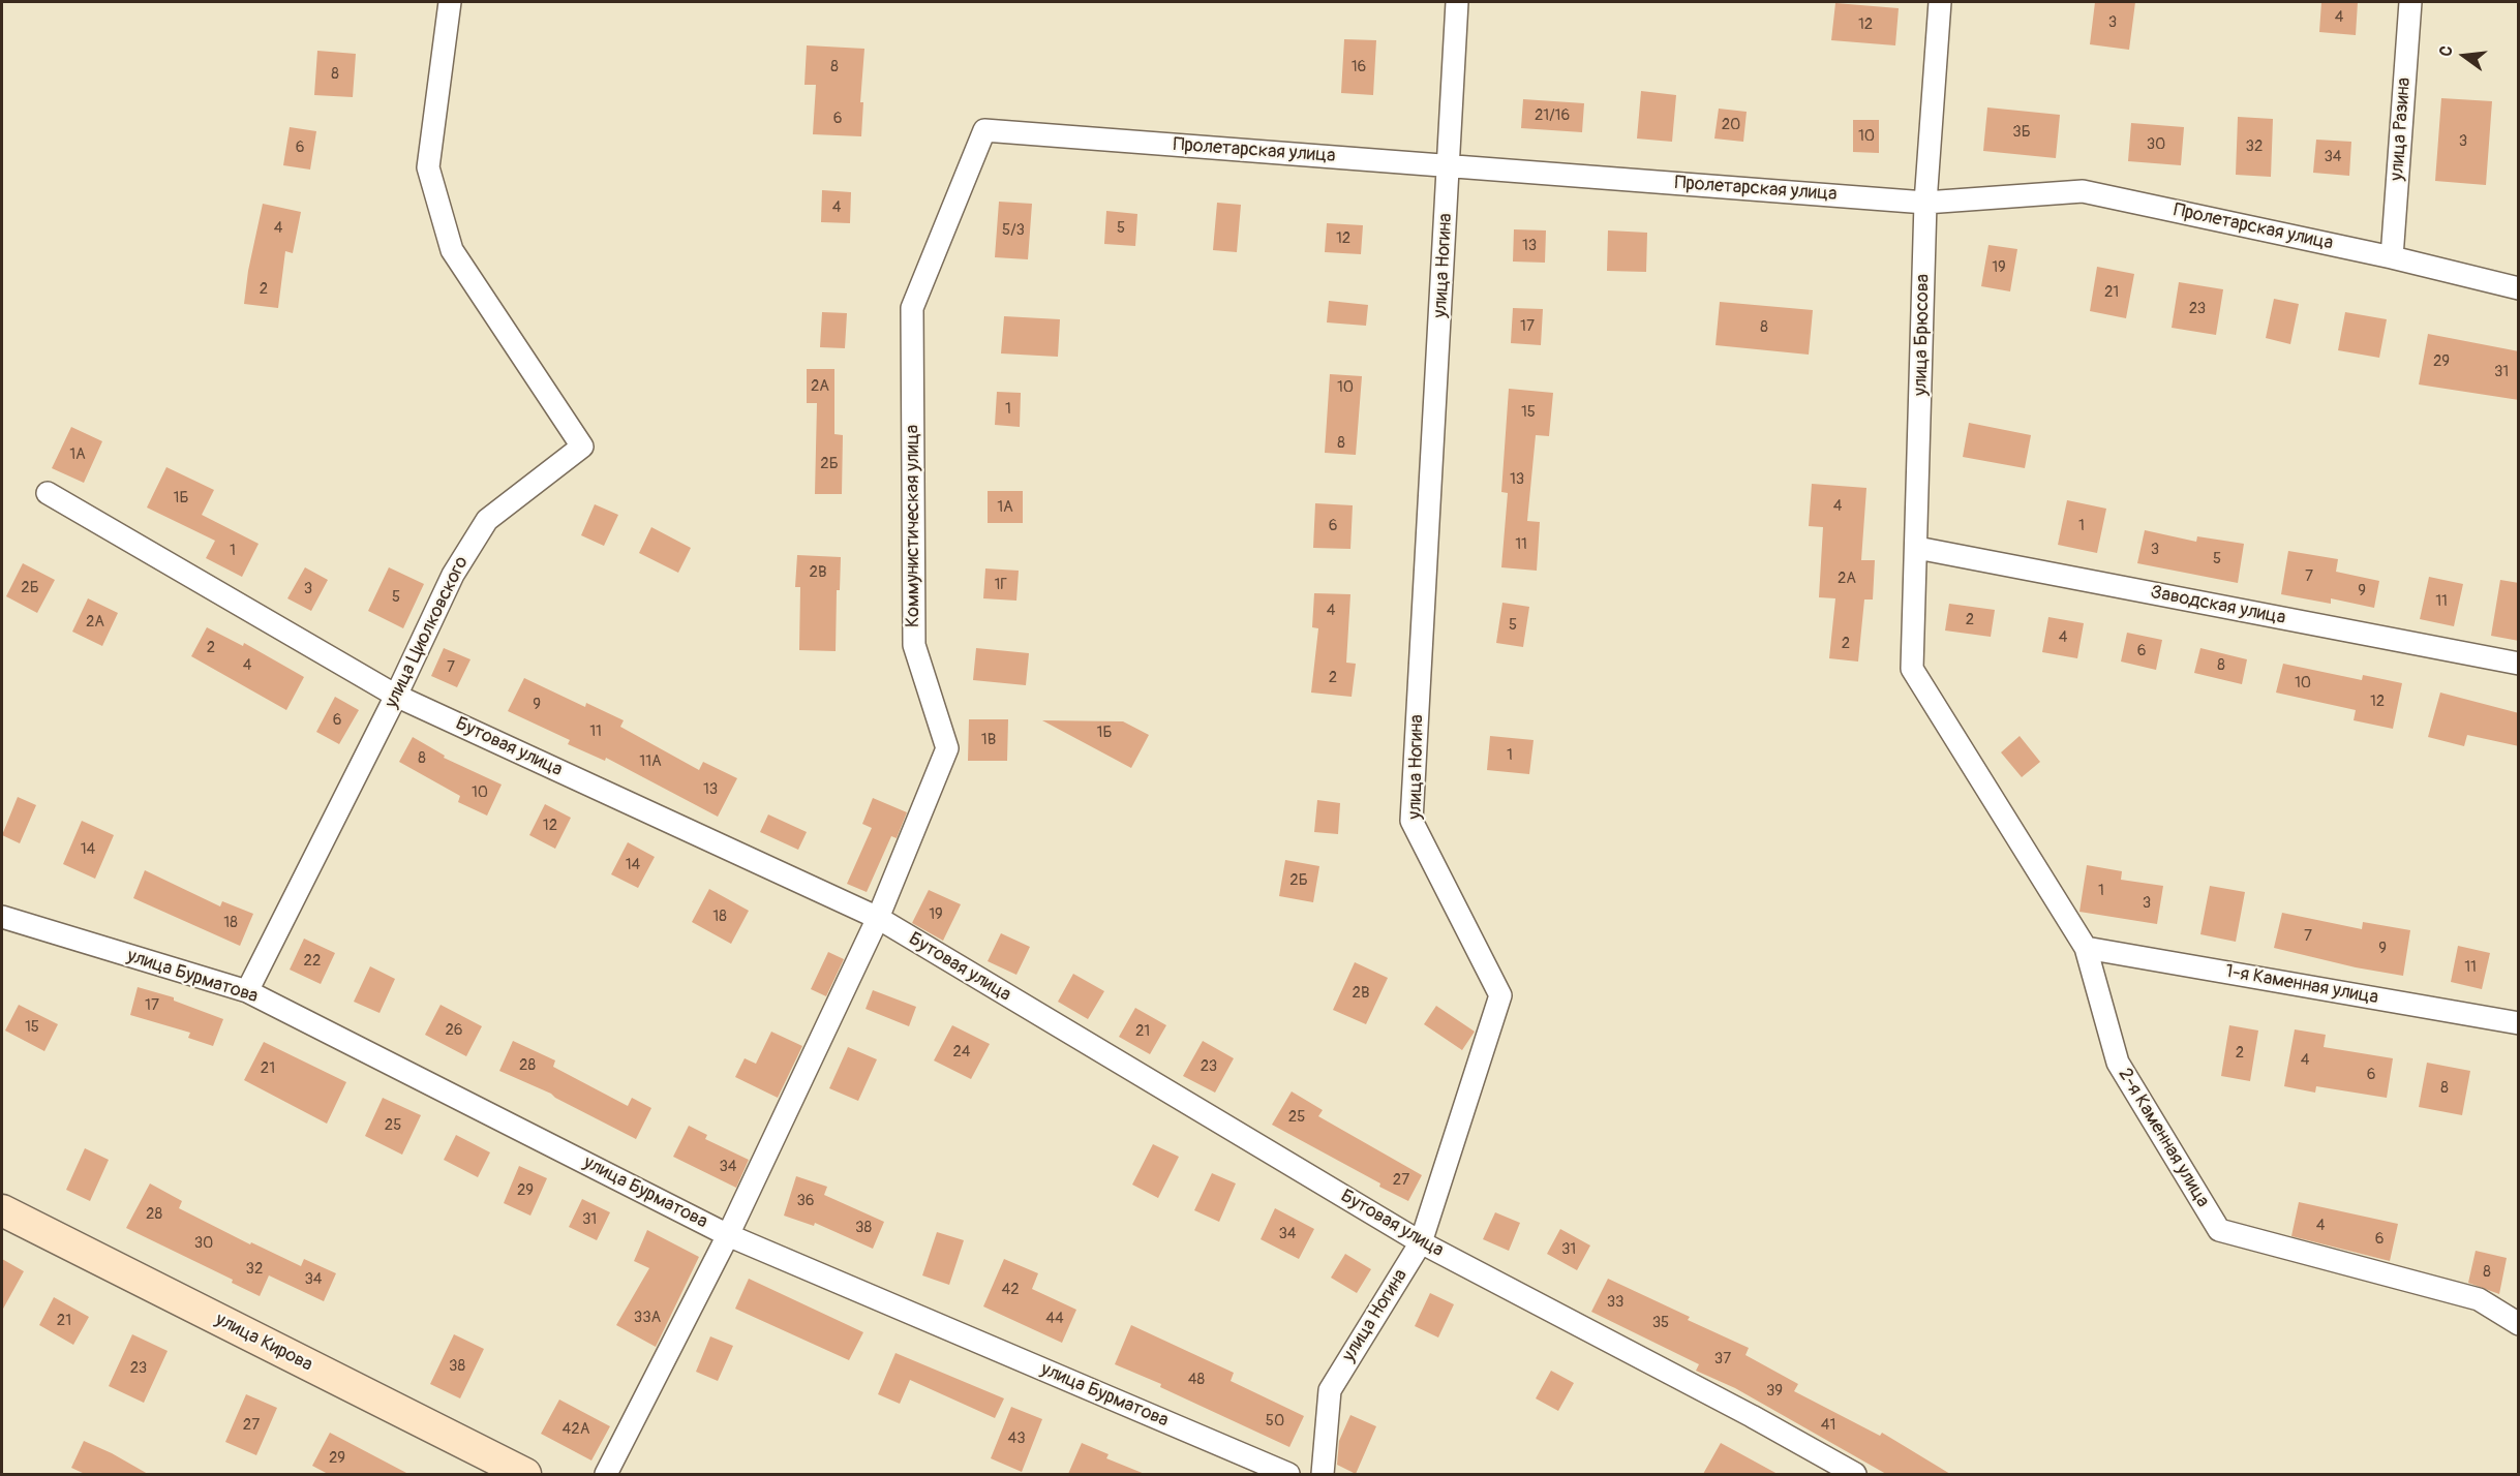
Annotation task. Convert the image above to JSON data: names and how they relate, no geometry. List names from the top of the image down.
{
  "streets": {
    "main road": ["улица Кирова"],
    "street": [
      "улица Разина",
      "Пролетарская улица",
      "улица Ногина",
      "улица Брюсова",
      "Коммунистическая улица",
      "Заводская улица",
      "улица Циолковского",
      "Бутовая улица",
      "улица Бурматова",
      "1-я Каменная улица",
      "2-я Каменная улица"
    ]
  },
  "crossings": [
    ["улица Разина", "Пролетарская улица"],
    ["Пролетарская улица", "улица Ногина"],
    ["Пролетарская улица", "улица Брюсова"],
    ["Пролетарская улица", "Коммунистическая улица"],
    ["улица Ногина", "Бутовая улица"],
    ["улица Брюсова", "Заводская улица"],
    ["улица Брюсова", "2-я Каменная улица"],
    ["Коммунистическая улица", "Бутовая улица"],
    ["Коммунистическая улица", "улица Бурматова"],
    ["улица Циолковского", "Бутовая улица"],
    ["улица Циолковского", "улица Бурматова"],
    ["1-я Каменная улица", "2-я Каменная улица"]
  ],
  "house_numbers": [
    "4",
    "3",
    "12",
    "8",
    "16",
    "8",
    "21/16",
    "6",
    "20",
    "3Б",
    "10",
    "3",
    "30",
    "32",
    "6",
    "34",
    "4",
    "4",
    "5",
    "5/3",
    "12",
    "13",
    "19",
    "2",
    "21",
    "23",
    "17",
    "8",
    "29",
    "31",
    "2А",
    "10",
    "1",
    "15",
    "8",
    "1А",
    "2Б",
    "13",
    "1Б",
    "4",
    "1А",
    "6",
    "1",
    "11",
    "3",
    "1",
    "5",
    "2В",
    "7",
    "2А",
    "1Г",
    "2Б",
    "3",
    "9",
    "5",
    "11",
    "4",
    "2",
    "2А",
    "5",
    "4",
    "2",
    "2",
    "6",
    "4",
    "8",
    "7",
    "2",
    "10",
    "12",
    "9",
    "6",
    "11",
    "1Б",
    "1В",
    "1",
    "8",
    "11А",
    "13",
    "10",
    "12",
    "14",
    "14",
    "2Б",
    "1",
    "3",
    "19",
    "18",
    "18",
    "7",
    "9",
    "22",
    "11",
    "2В",
    "17",
    "15",
    "26",
    "21",
    "24",
    "2",
    "4",
    "28",
    "23",
    "21",
    "6",
    "8",
    "25",
    "25",
    "34",
    "27",
    "29",
    "36",
    "28",
    "31",
    "4",
    "38",
    "34",
    "6",
    "30",
    "31",
    "32",
    "8",
    "34",
    "42",
    "33",
    "33А",
    "44",
    "21",
    "35",
    "37",
    "38",
    "23",
    "48",
    "39",
    "50",
    "27",
    "41",
    "42А",
    "43",
    "29"
  ],
  "north": "left"
}
